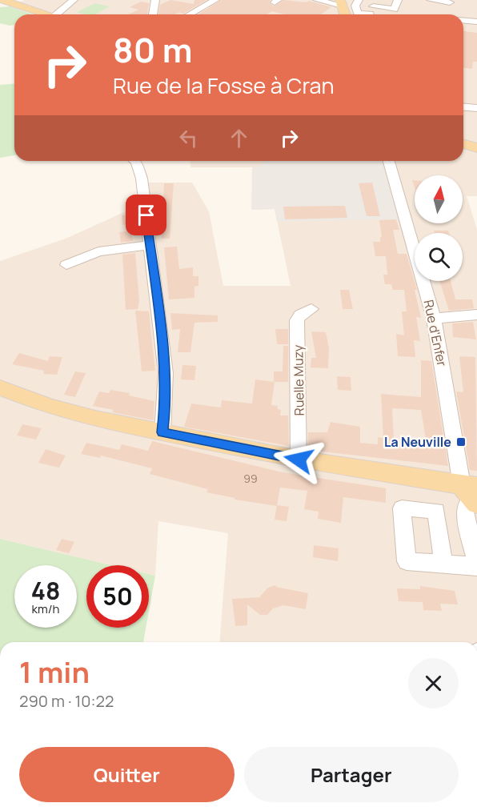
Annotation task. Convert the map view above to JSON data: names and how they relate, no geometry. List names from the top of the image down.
{
  "streets": {
    "street": ["Rue d'Enfer", "Ruelle Muzy"]
  },
  "places": {
    "transit": ["La Neuville"]
  },
  "house_numbers": ["99"],
  "north": "top",
  "page": {
    "turn": ["80 m", "Rue de la Fosse à Cran"],
    "speed": "48 km/h",
    "limit": "50",
    "heading": ["1 min", "290 m · 10:22"],
    "buttons": ["Quitter", "Partager"]
  }
}
